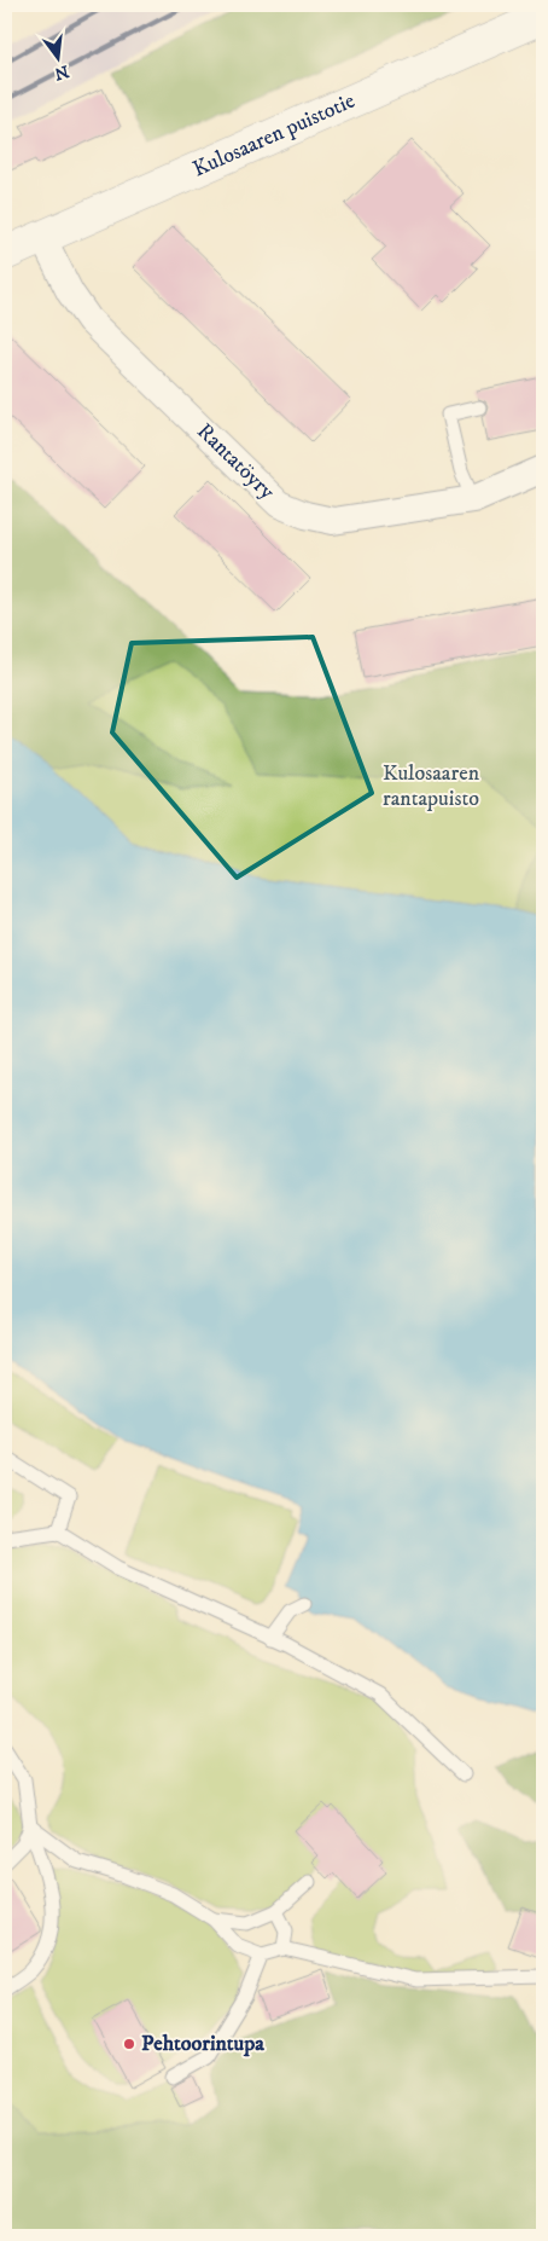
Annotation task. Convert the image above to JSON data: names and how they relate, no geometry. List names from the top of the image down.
{
  "streets": {
    "street": ["Kulosaaren puistotie", "Rantatöyry"]
  },
  "crossings": [
    ["Kulosaaren puistotie", "Rantatöyry"]
  ],
  "parks": ["Kulosaaren rantapuisto"],
  "places": ["Pehtoorintupa"],
  "north": "bottom"
}
